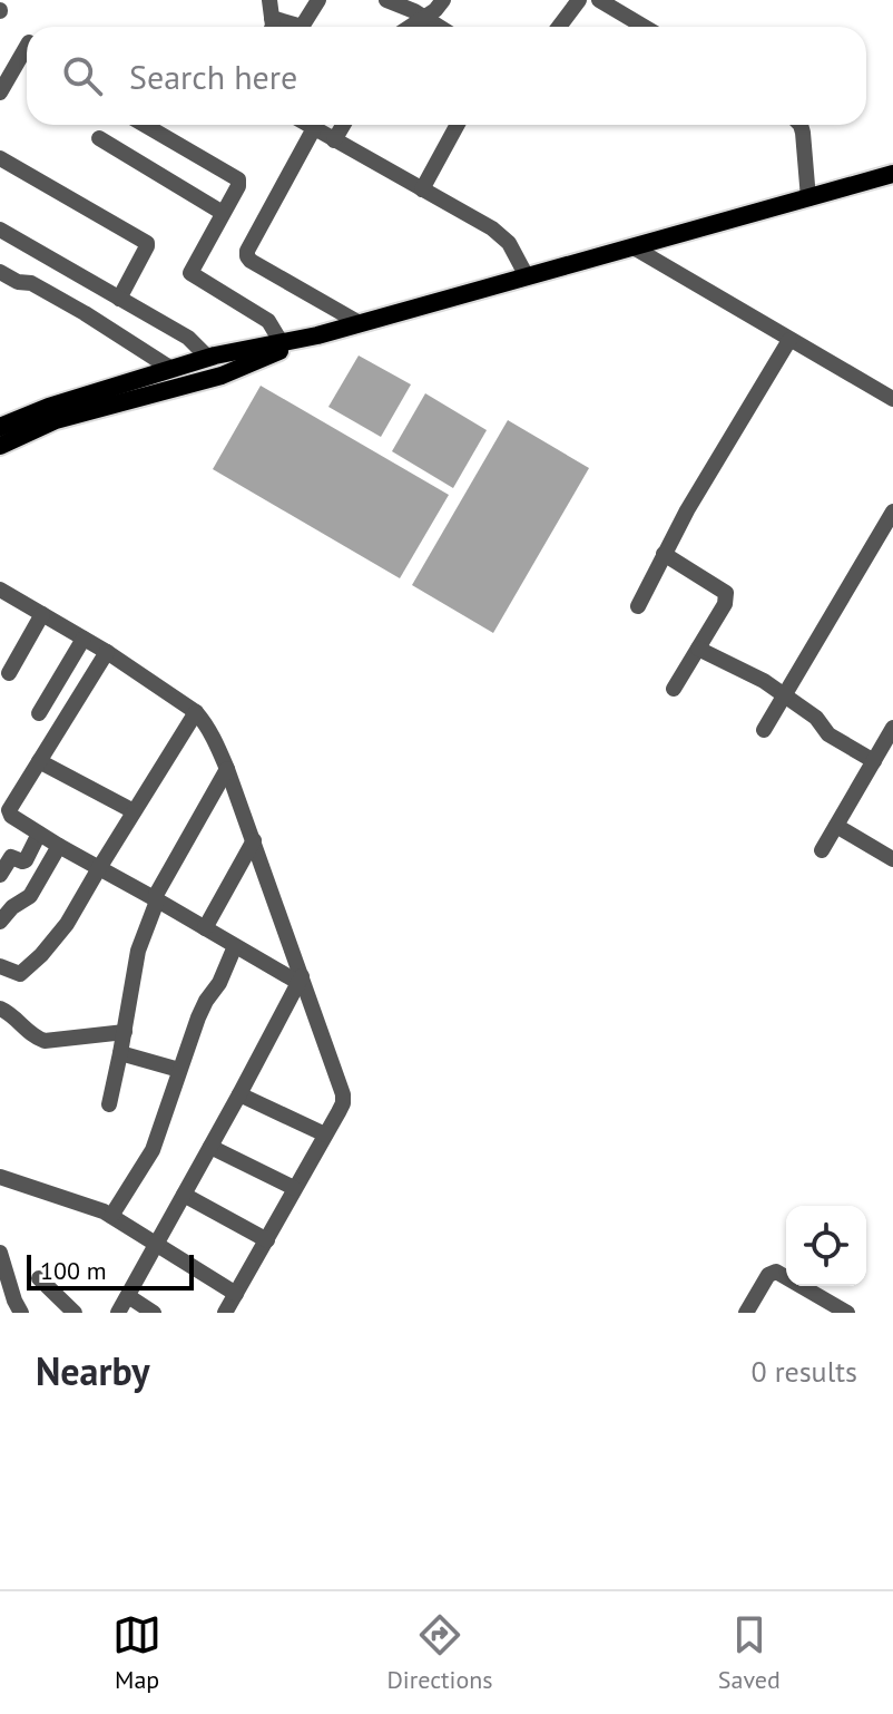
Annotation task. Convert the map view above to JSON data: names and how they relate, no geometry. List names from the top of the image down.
{
  "scale_bar": "100 m",
  "page": {
    "search": "Search here",
    "scale": "100 m",
    "heading": ["Nearby", "0 results"],
    "nav": ["Map", "Directions", "Saved"]
  }
}
